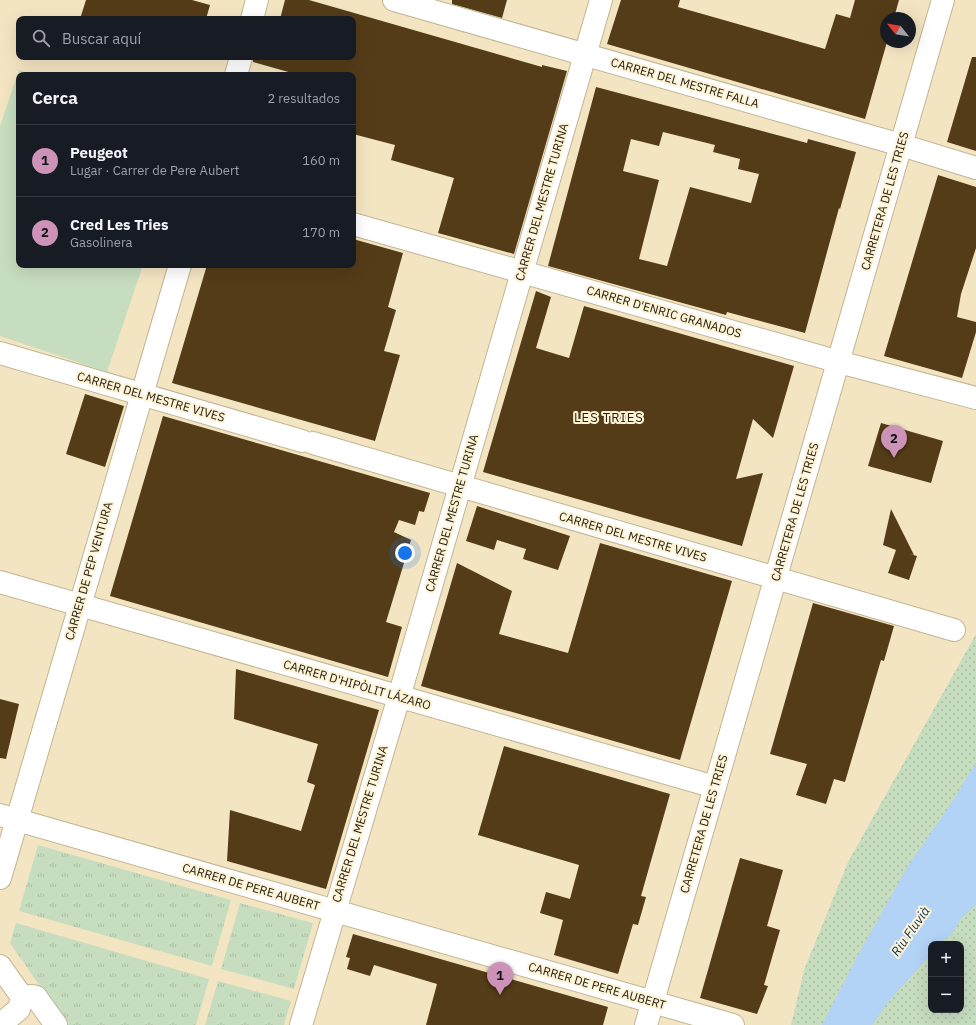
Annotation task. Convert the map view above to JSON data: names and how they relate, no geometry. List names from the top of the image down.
{
  "streets": {
    "street": [
      "CARRER DEL MESTRE FALLA",
      "CARRETERA DE LES TRIES",
      "CARRER DEL MESTRE TURINA",
      "CARRER D'ENRIC GRANADOS",
      "CARRER DEL MESTRE VIVES",
      "CARRER DE PEP VENTURA",
      "CARRER D'HIPÒLIT LÁZARO",
      "CARRER DE PERE AUBERT"
    ]
  },
  "crossings": [
    ["CARRER DEL MESTRE FALLA", "CARRETERA DE LES TRIES"],
    ["CARRER DEL MESTRE FALLA", "CARRER DEL MESTRE TURINA"],
    ["CARRETERA DE LES TRIES", "CARRER D'ENRIC GRANADOS"],
    ["CARRETERA DE LES TRIES", "CARRER DEL MESTRE VIVES"],
    ["CARRETERA DE LES TRIES", "CARRER D'HIPÒLIT LÁZARO"],
    ["CARRETERA DE LES TRIES", "CARRER DE PERE AUBERT"],
    ["CARRER DEL MESTRE TURINA", "CARRER D'ENRIC GRANADOS"],
    ["CARRER DEL MESTRE TURINA", "CARRER DEL MESTRE VIVES"],
    ["CARRER DEL MESTRE TURINA", "CARRER D'HIPÒLIT LÁZARO"],
    ["CARRER DEL MESTRE TURINA", "CARRER DE PERE AUBERT"],
    ["CARRER DEL MESTRE VIVES", "CARRER DE PEP VENTURA"],
    ["CARRER DE PEP VENTURA", "CARRER D'HIPÒLIT LÁZARO"],
    ["CARRER DE PEP VENTURA", "CARRER DE PERE AUBERT"]
  ],
  "districts": ["LES TRIES"],
  "water": ["Riu Fluvià"],
  "north": "top left",
  "page": {
    "search": "Buscar aquí",
    "heading": ["Cerca", "2 resultados"],
    "list": [
      {
        "mark": "1",
        "name": "Peugeot",
        "note": "Lugar · Carrer de Pere Aubert",
        "value": "160 m"
      },
      {
        "mark": "2",
        "name": "Cred Les Tries",
        "note": "Gasolinera",
        "value": "170 m"
      }
    ],
    "pins": ["2", "1"],
    "map_buttons": ["+", "−"]
  }
}
